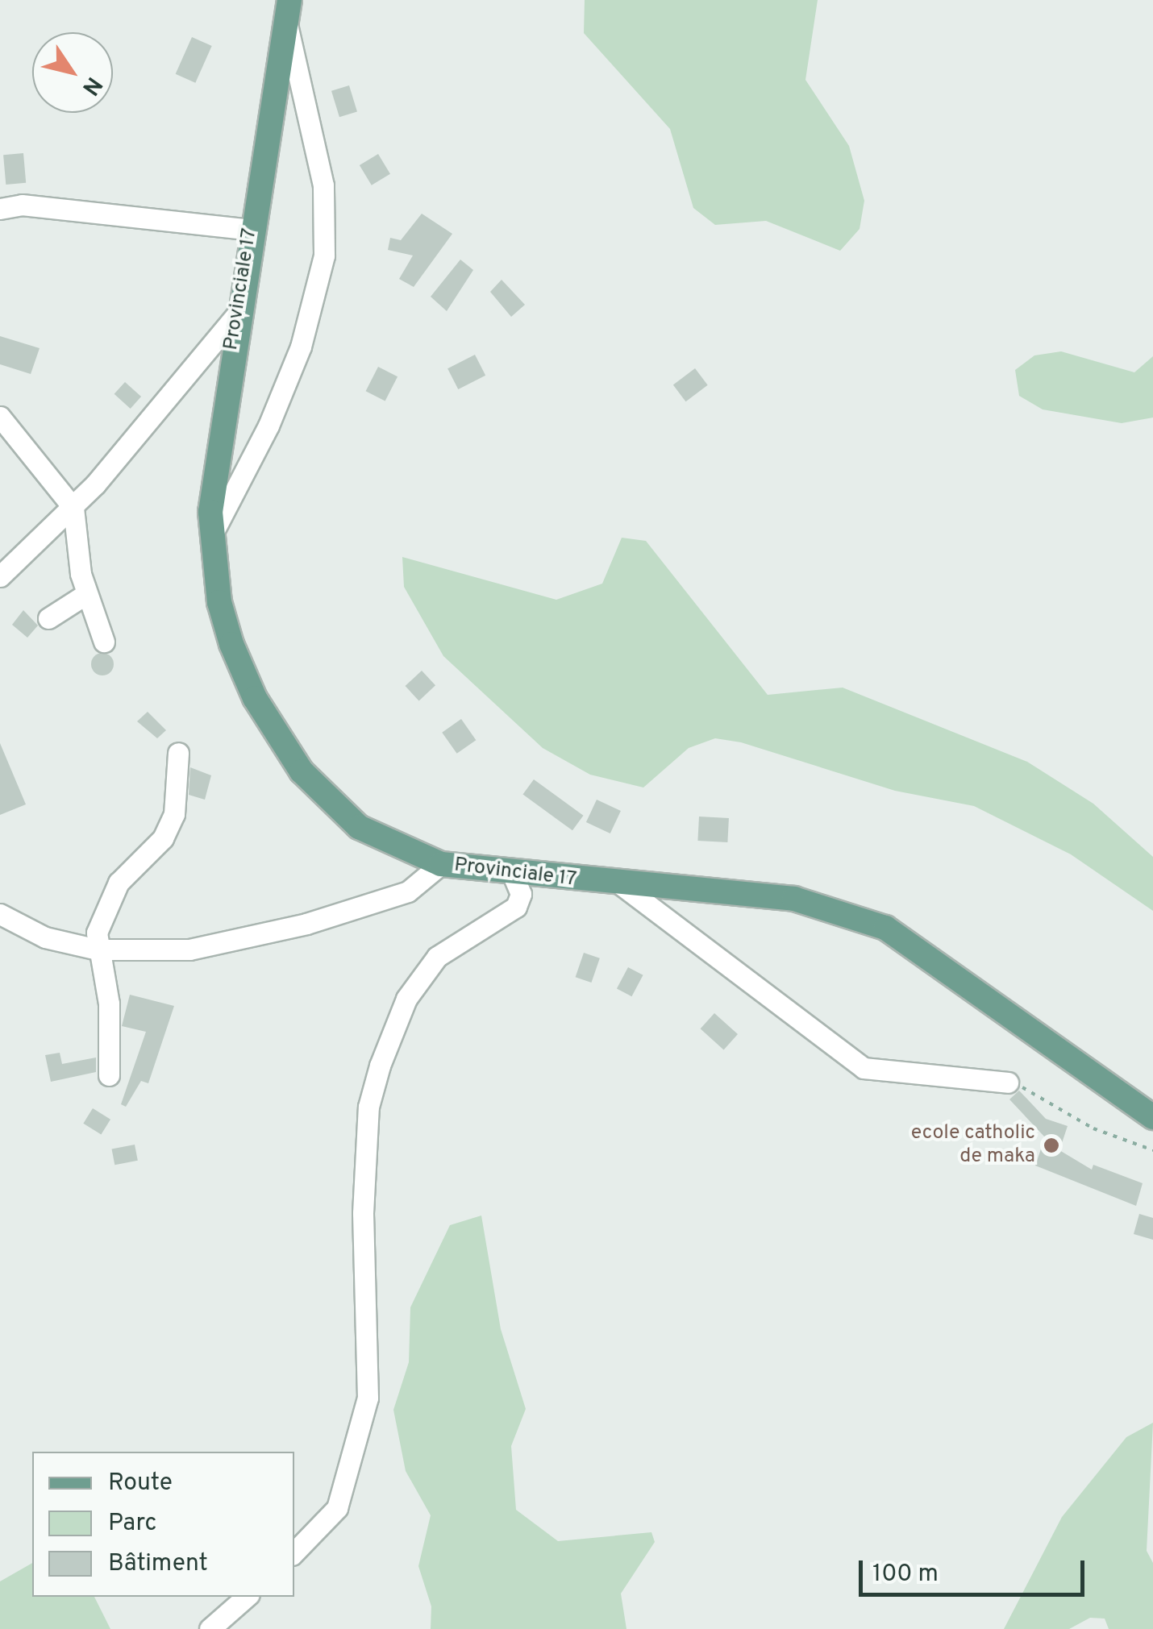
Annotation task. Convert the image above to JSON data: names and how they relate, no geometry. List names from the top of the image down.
{
  "streets": {
    "main road": ["Provinciale 17"]
  },
  "places": ["ecole catholic de maka"],
  "legend": ["Route", "Parc", "Bâtiment"],
  "scale_bar": "100 m",
  "north": "bottom right"
}
